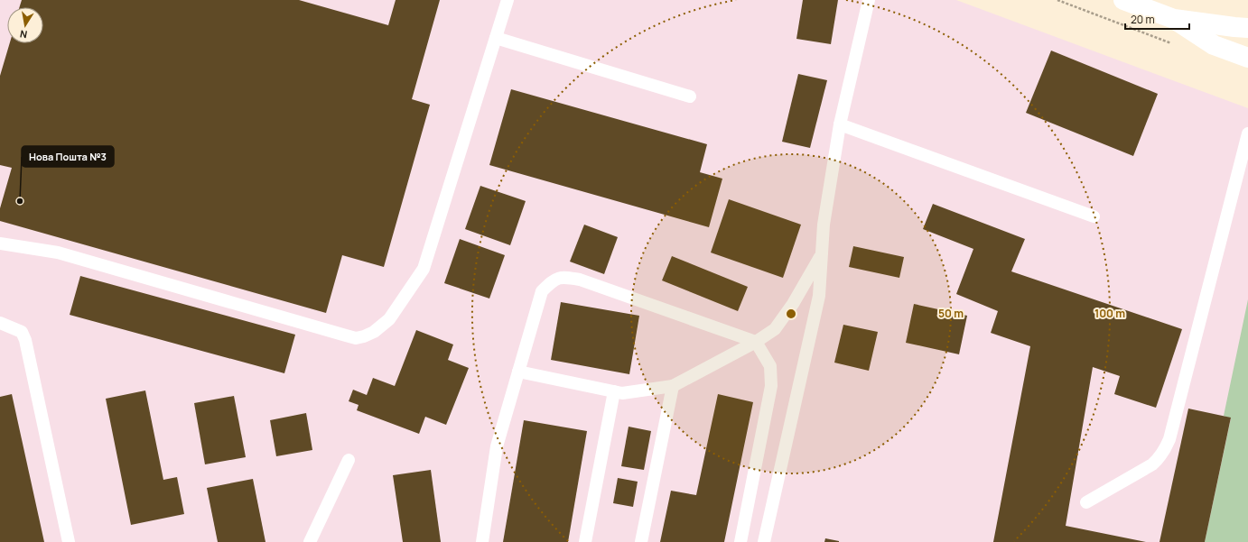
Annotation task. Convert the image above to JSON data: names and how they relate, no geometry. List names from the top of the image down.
{
  "places": ["Нова Пошта №3"],
  "scale_bar": "20 m",
  "north": "bottom",
  "rings": ["50 m", "100 m"]
}
